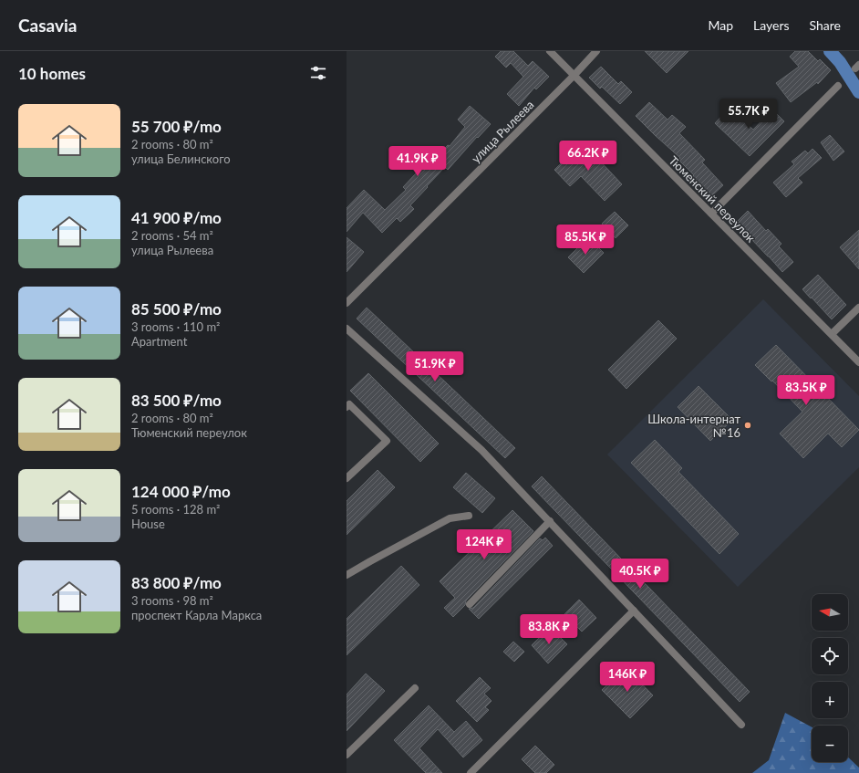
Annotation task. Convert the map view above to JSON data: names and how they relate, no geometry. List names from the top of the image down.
{
  "streets": {
    "street": ["улица Рылеева", "Тюменский переулок"]
  },
  "crossings": [
    ["улица Рылеева", "Тюменский переулок"]
  ],
  "places": ["Школа-интернат №16"],
  "north": "left",
  "page": {
    "header": "Casavia",
    "nav": ["Map", "Layers", "Share"],
    "heading": "10 homes",
    "list": [
      {
        "name": "55 700 ₽/mo",
        "note": "2 rooms · 80 m² · улица Белинского"
      },
      {
        "name": "41 900 ₽/mo",
        "note": "2 rooms · 54 m² · улица Рылеева"
      },
      {
        "name": "85 500 ₽/mo",
        "note": "3 rooms · 110 m² · Apartment"
      },
      {
        "name": "83 500 ₽/mo",
        "note": "2 rooms · 80 m² · Тюменский переулок"
      },
      {
        "name": "124 000 ₽/mo",
        "note": "5 rooms · 128 m² · House"
      },
      {
        "name": "83 800 ₽/mo",
        "note": "3 rooms · 98 m² · проспект Карла Маркса"
      }
    ],
    "price": [
      "55.7K ₽",
      "66.2K ₽",
      "41.9K ₽",
      "85.5K ₽",
      "51.9K ₽",
      "83.5K ₽",
      "124K ₽",
      "40.5K ₽",
      "83.8K ₽",
      "146K ₽"
    ],
    "map_buttons": ["+", "−"]
  }
}
